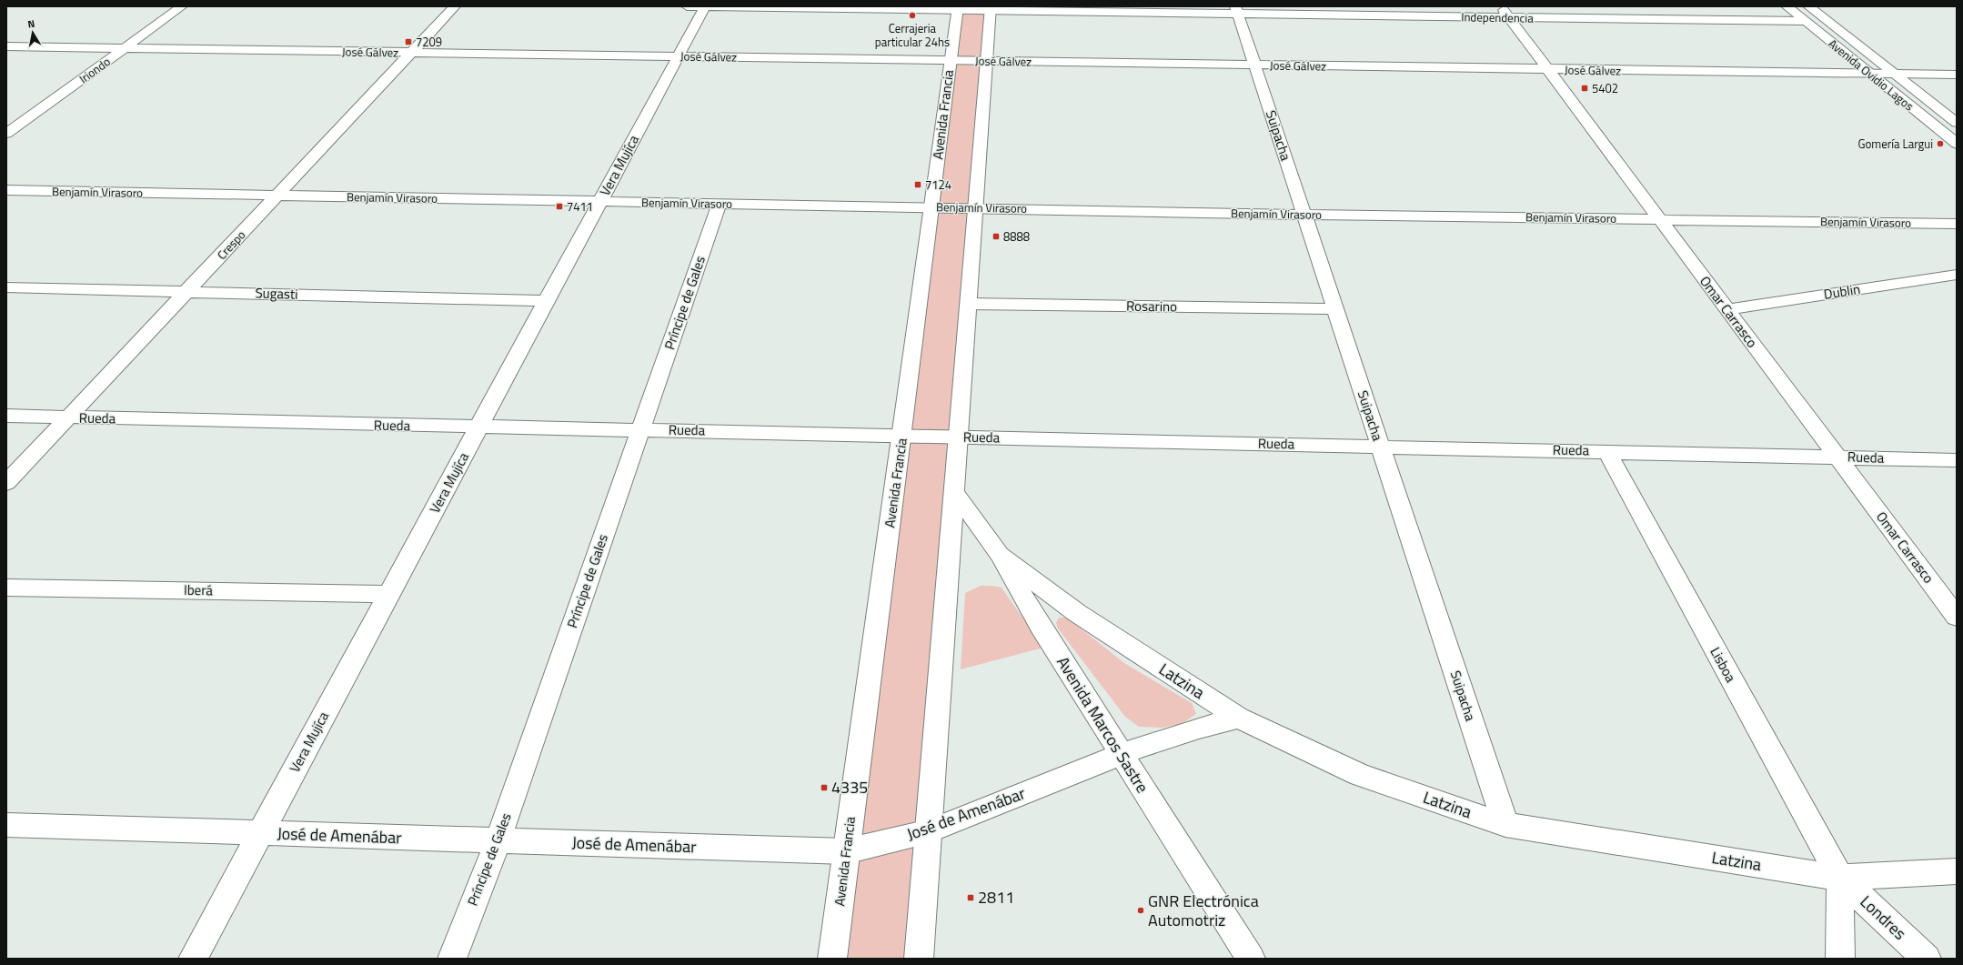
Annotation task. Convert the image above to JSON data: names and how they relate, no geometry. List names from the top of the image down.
{
  "streets": {
    "street": [
      "Independencia",
      "José Gálvez",
      "Iriondo",
      "Avenida Ovidio Lagos",
      "Avenida Francia",
      "Suipacha",
      "Vera Mujíca",
      "Benjamín Virasoro",
      "Crespo",
      "Dublin",
      "Sugasti",
      "Príncipe de Gales",
      "Rosarino",
      "Omar Carrasco",
      "Rueda",
      "Iberá",
      "Lisboa",
      "Latzina",
      "Avenida Marcos Sastre",
      "José de Amenábar",
      "Londres"
    ]
  },
  "crossings": [
    ["Independencia", "Avenida Ovidio Lagos"],
    ["Independencia", "Avenida Francia"],
    ["Independencia", "Suipacha"],
    ["Independencia", "Vera Mujíca"],
    ["Independencia", "Omar Carrasco"],
    ["José Gálvez", "Iriondo"],
    ["José Gálvez", "Avenida Ovidio Lagos"],
    ["José Gálvez", "Avenida Francia"],
    ["José Gálvez", "Suipacha"],
    ["José Gálvez", "Vera Mujíca"],
    ["José Gálvez", "Crespo"],
    ["José Gálvez", "Omar Carrasco"],
    ["Avenida Francia", "Benjamín Virasoro"],
    ["Avenida Francia", "Rueda"],
    ["Avenida Francia", "José de Amenábar"],
    ["Suipacha", "Benjamín Virasoro"],
    ["Suipacha", "Rosarino"],
    ["Suipacha", "Rueda"],
    ["Suipacha", "Latzina"],
    ["Vera Mujíca", "Benjamín Virasoro"],
    ["Vera Mujíca", "Sugasti"],
    ["Vera Mujíca", "Rueda"],
    ["Vera Mujíca", "Iberá"],
    ["Vera Mujíca", "José de Amenábar"],
    ["Benjamín Virasoro", "Crespo"],
    ["Benjamín Virasoro", "Príncipe de Gales"],
    ["Benjamín Virasoro", "Omar Carrasco"],
    ["Crespo", "Sugasti"],
    ["Crespo", "Rueda"],
    ["Dublin", "Omar Carrasco"],
    ["Príncipe de Gales", "Rueda"],
    ["Príncipe de Gales", "José de Amenábar"],
    ["Omar Carrasco", "Rueda"],
    ["Rueda", "Lisboa"],
    ["Lisboa", "Latzina"],
    ["Lisboa", "Londres"],
    ["Latzina", "Avenida Marcos Sastre"],
    ["Latzina", "José de Amenábar"],
    ["Latzina", "Londres"],
    ["Avenida Marcos Sastre", "José de Amenábar"]
  ],
  "places": {
    "other": ["Cerrajeria particular 24hs", "Gomería Largui", "GNR Electrónica Automotriz"],
    "transit": [
      "7209",
      "5402",
      "7124",
      "7411",
      "8888",
      "4335",
      "2811"
    ]
  },
  "north": "top"
}
